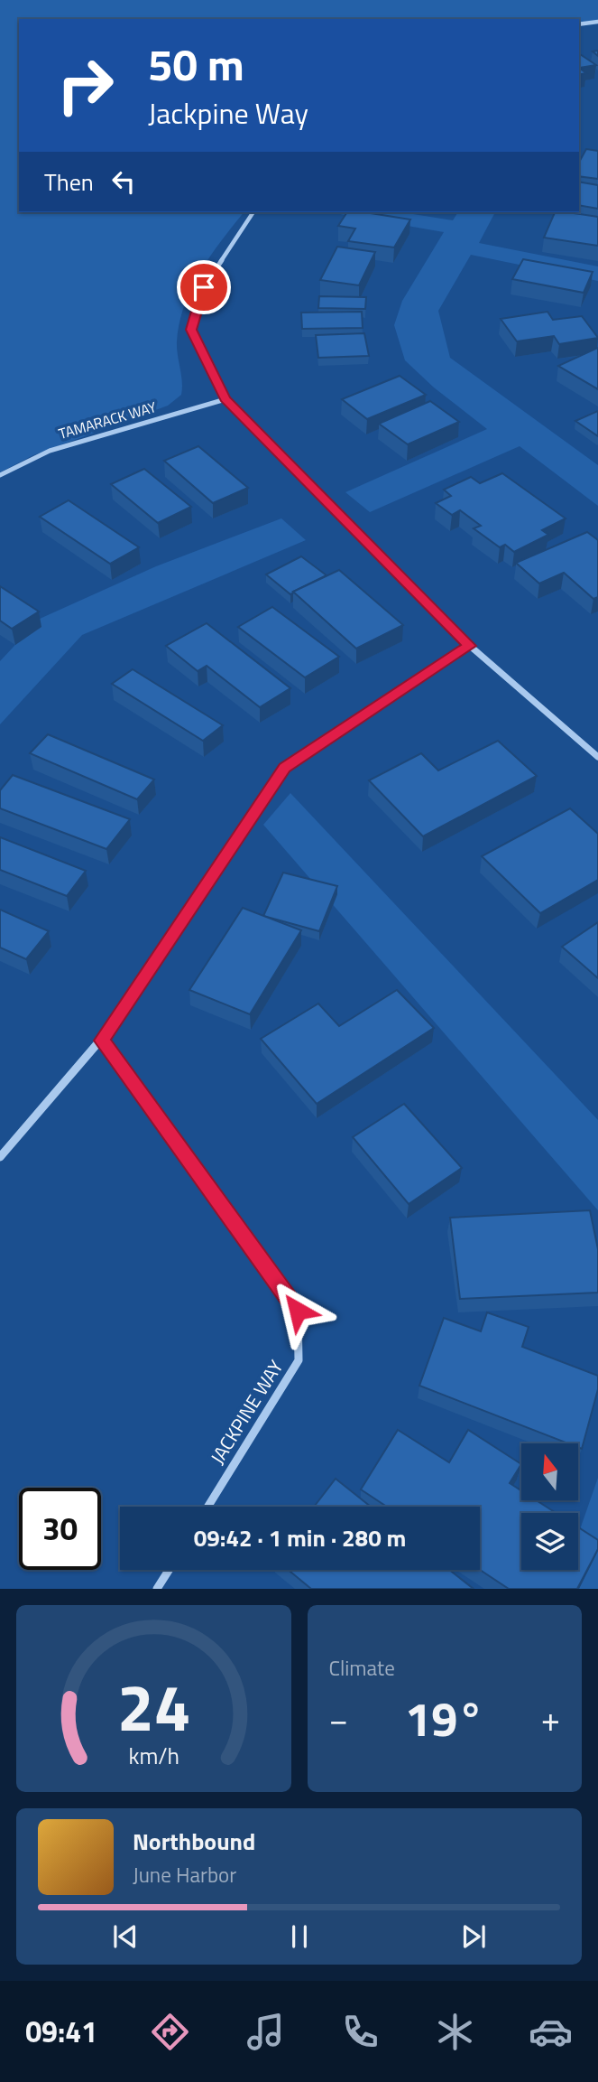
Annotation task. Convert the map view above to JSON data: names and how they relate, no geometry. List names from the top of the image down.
{
  "streets": {
    "street": ["TAMARACK WAY", "JACKPINE WAY"]
  },
  "north": "top",
  "page": {
    "turn": ["50 m", "Jackpine Way"],
    "then": "Then",
    "limit": "30",
    "trip": "09:42 · 1 min · 280 m",
    "tile": "Climate",
    "heat": ["−", "19°", "+"],
    "song": ["Northbound", "June Harbor"],
    "tabs": "09:41",
    "gauge": ["24", "km/h"]
  }
}
